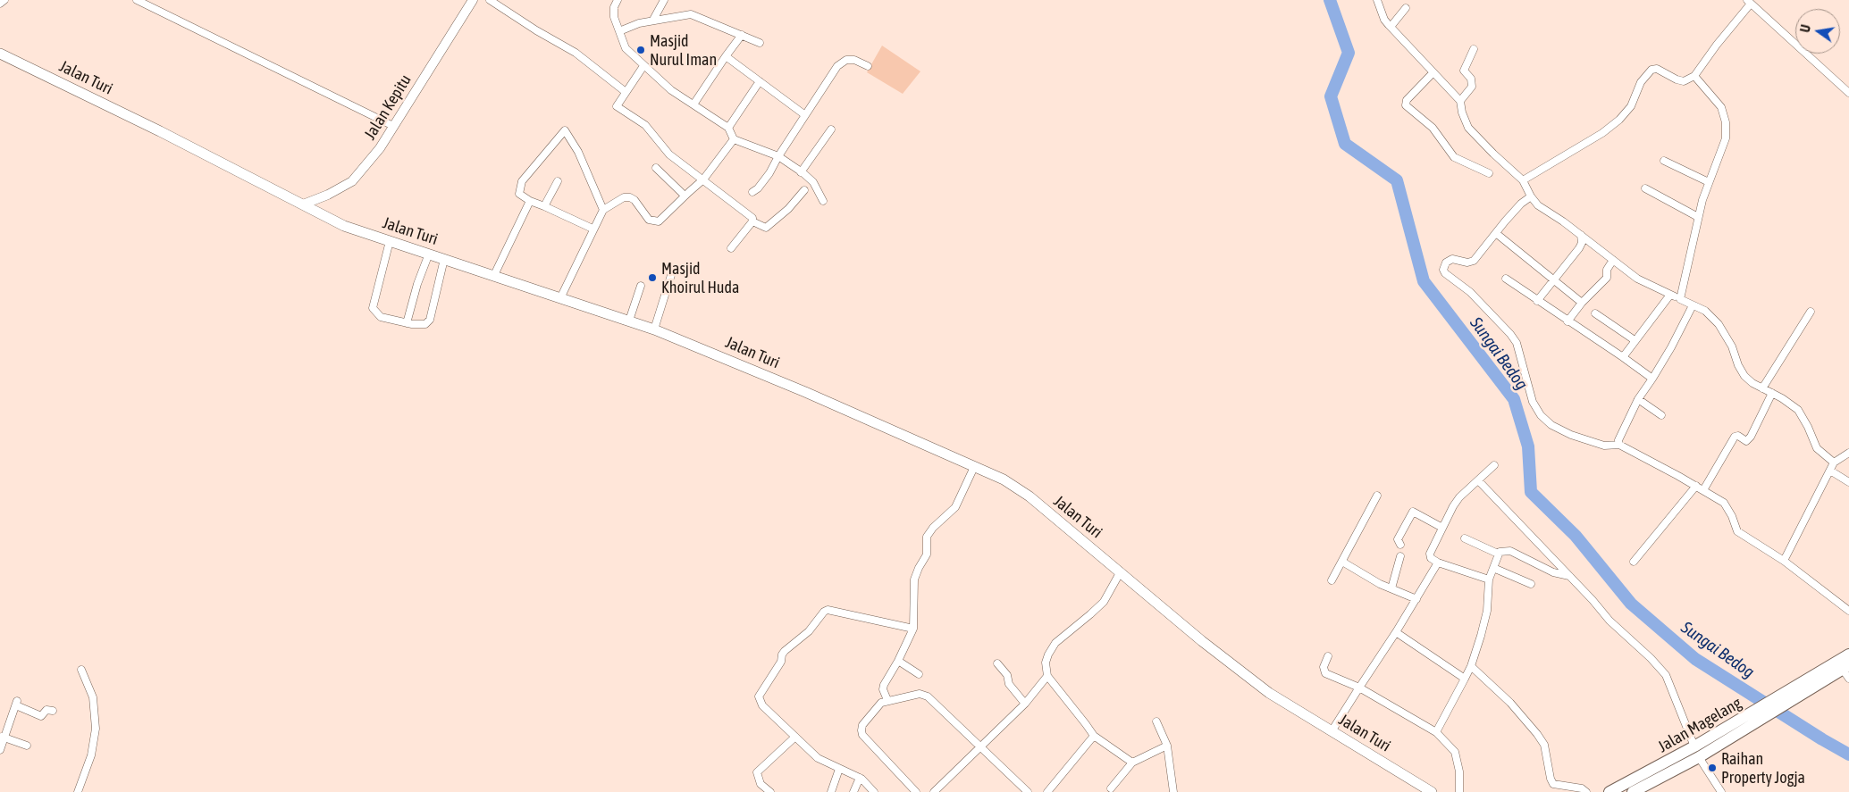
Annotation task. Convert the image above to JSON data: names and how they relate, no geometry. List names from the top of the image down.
{
  "streets": {
    "highway": ["Jalan Magelang"],
    "main road": ["Jalan Turi"],
    "street": ["Jalan Kepitu"]
  },
  "crossings": [
    ["Jalan Turi", "Jalan Kepitu"]
  ],
  "water": ["Sungai Bedog"],
  "places": ["Masjid Nurul Iman", "Masjid Khoirul Huda", "Raihan Property Jogja"],
  "north": "left"
}
